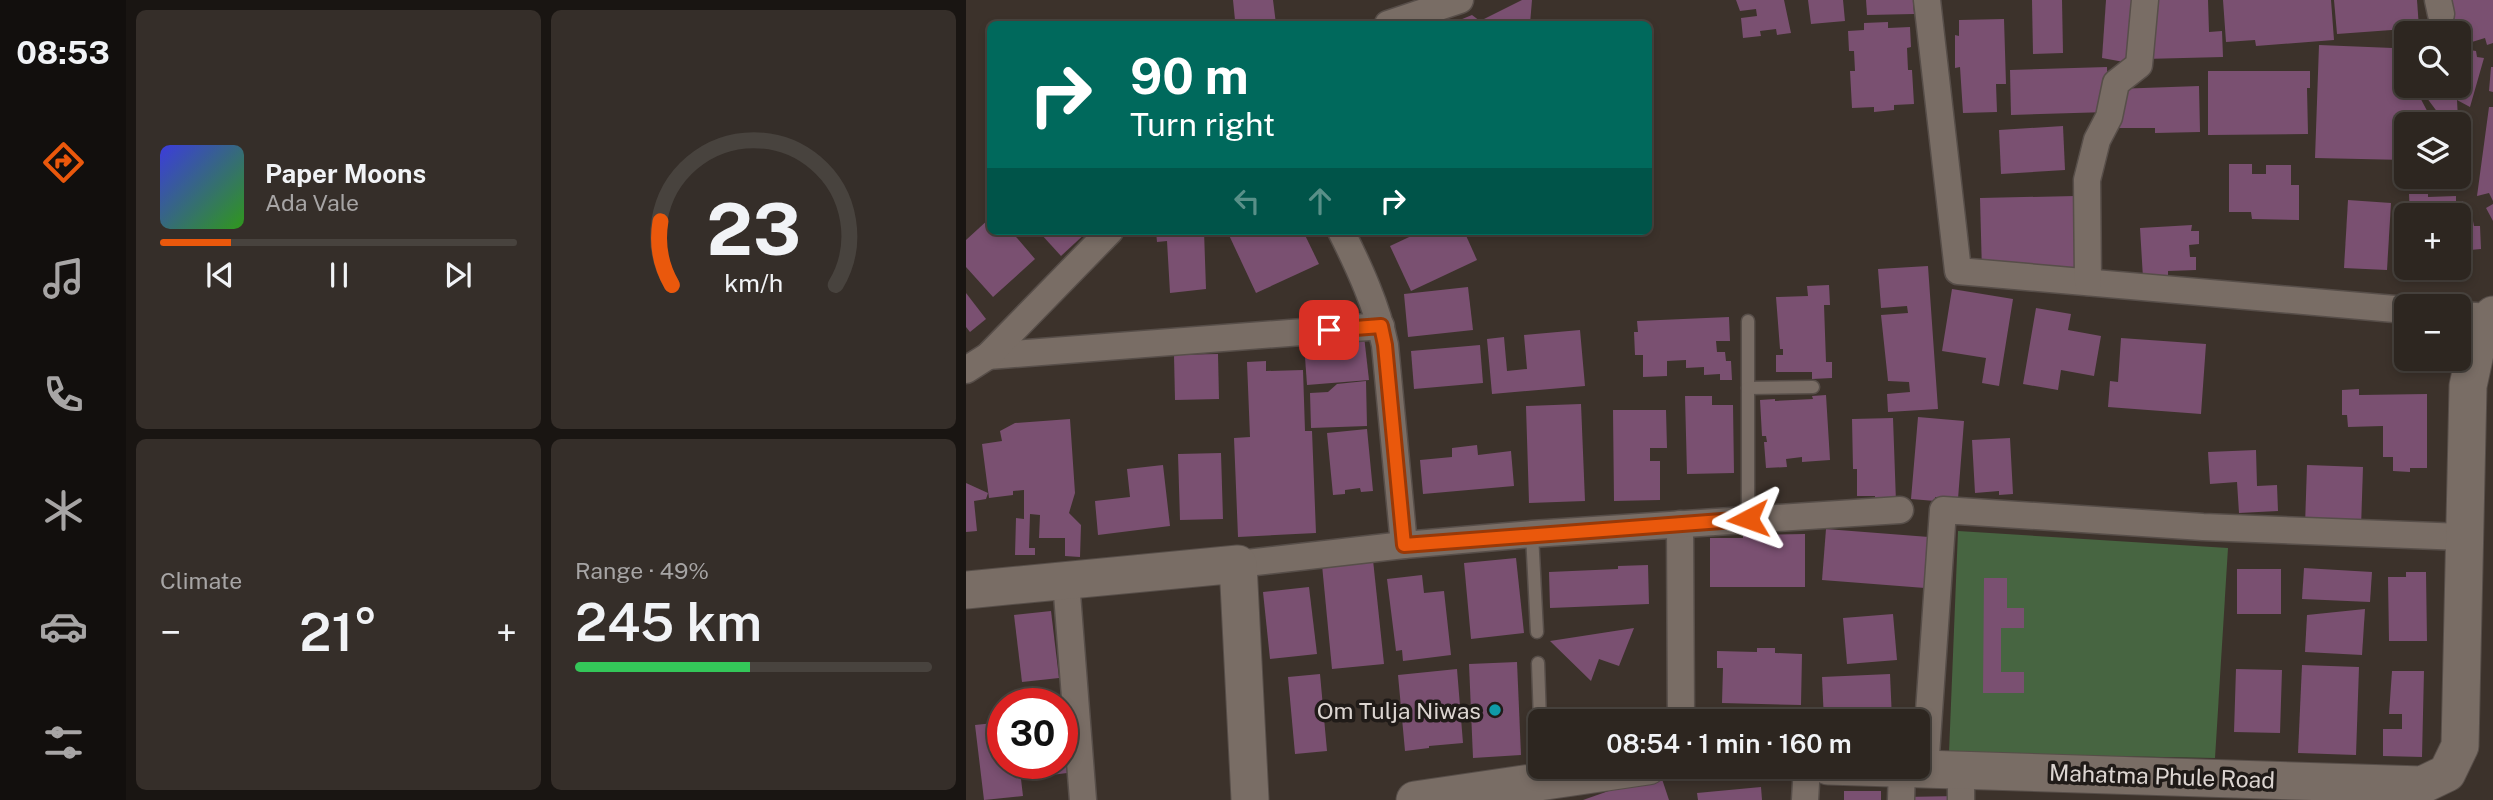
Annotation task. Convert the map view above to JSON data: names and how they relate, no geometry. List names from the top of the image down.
{
  "streets": {
    "street": ["Mahatma Phule Road"]
  },
  "places": ["Om Tulja Niwas"],
  "page": {
    "tabs": "08:53",
    "map_buttons": ["+", "−"],
    "turn": ["90 m", "Turn right"],
    "song": ["Paper Moons", "Ada Vale"],
    "tile": [
      "Climate",
      ["Range · 49%", "245 km"]
    ],
    "heat": ["−", "21°", "+"],
    "limit": "30",
    "trip": "08:54 · 1 min · 160 m",
    "gauge": ["23", "km/h"]
  }
}
